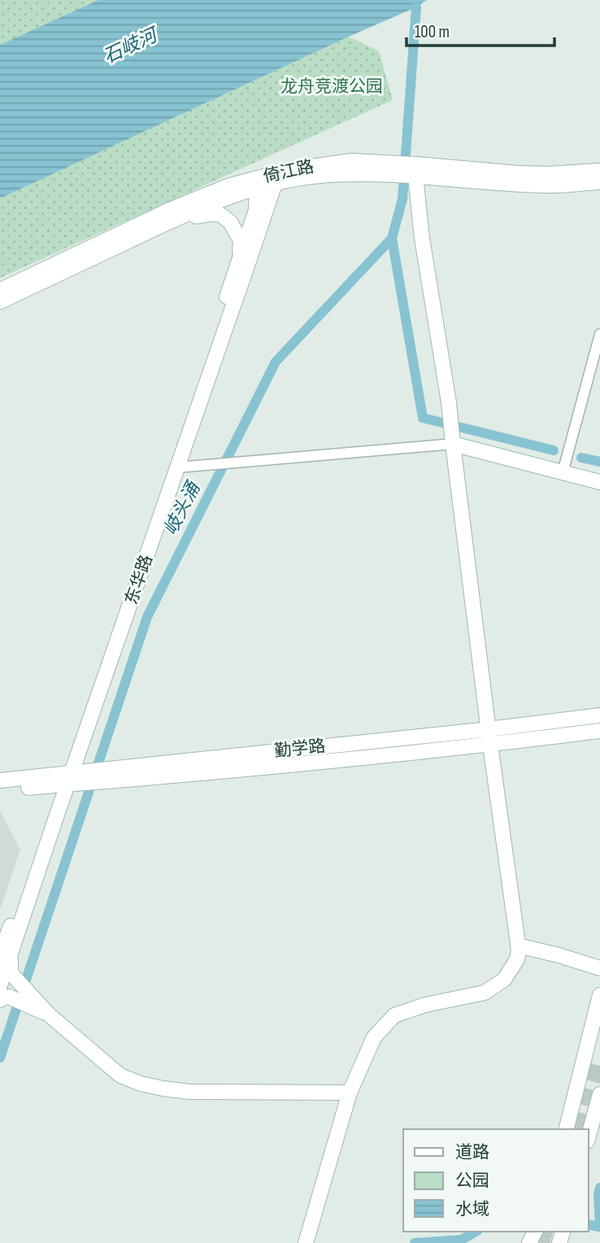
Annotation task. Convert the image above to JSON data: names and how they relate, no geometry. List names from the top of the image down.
{
  "streets": {
    "main road": ["倚江路", "东华路", "勤学路"]
  },
  "crossings": [
    ["倚江路", "东华路"],
    ["东华路", "勤学路"]
  ],
  "water": ["石岐河", "岐头涌"],
  "parks": ["龙舟竞渡公园"],
  "legend": ["道路", "公园", "水域"],
  "scale_bar": "100 m"
}
